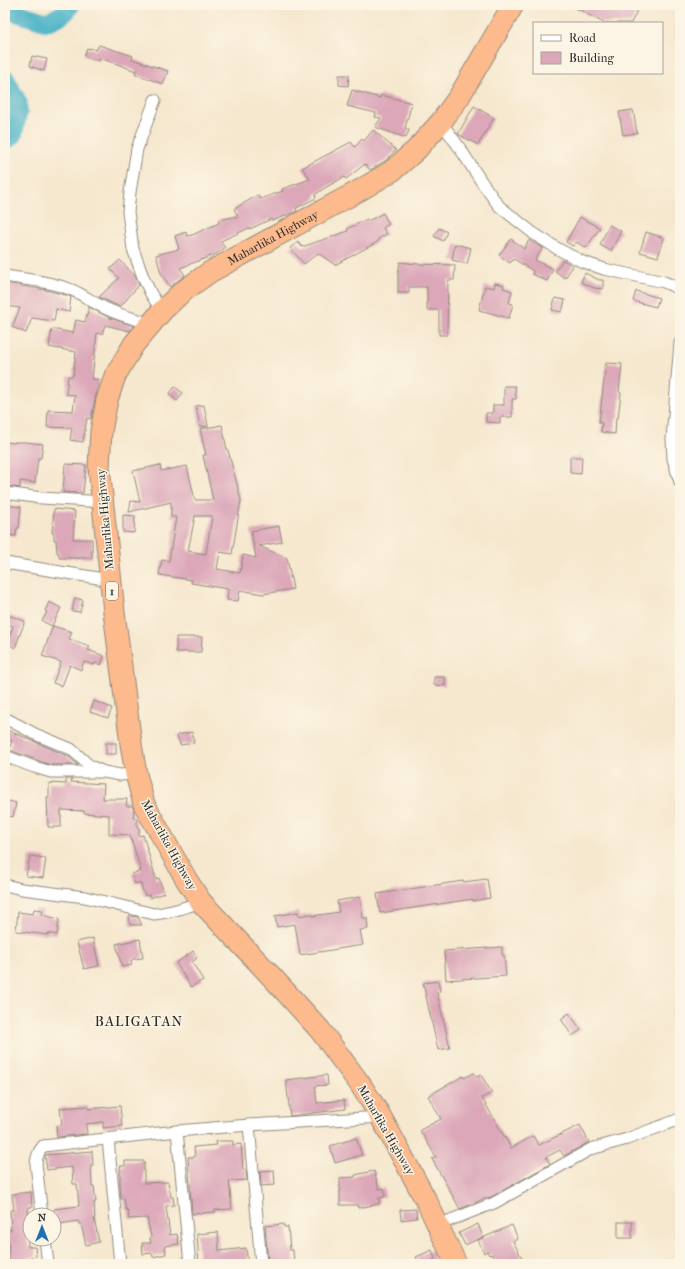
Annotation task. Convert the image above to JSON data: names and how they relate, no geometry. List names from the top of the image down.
{
  "streets": {
    "highway": ["Maharlika Highway", "1"]
  },
  "districts": ["BALIGATAN"],
  "legend": ["Road", "Building"],
  "north": "top"
}
